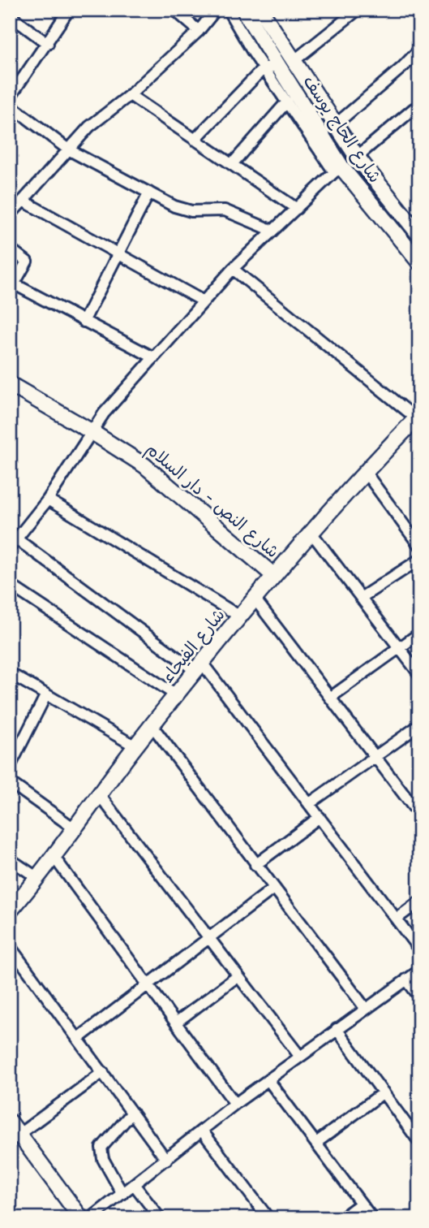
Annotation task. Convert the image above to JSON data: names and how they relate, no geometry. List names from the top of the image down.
{
  "streets": {
    "street": ["شارع الحاج يوسف", "شارع النص - دار السلام", "شارع الفيحاء"]
  },
  "crossings": [
    ["شارع النص - دار السلام", "شارع الفيحاء"]
  ]
}
